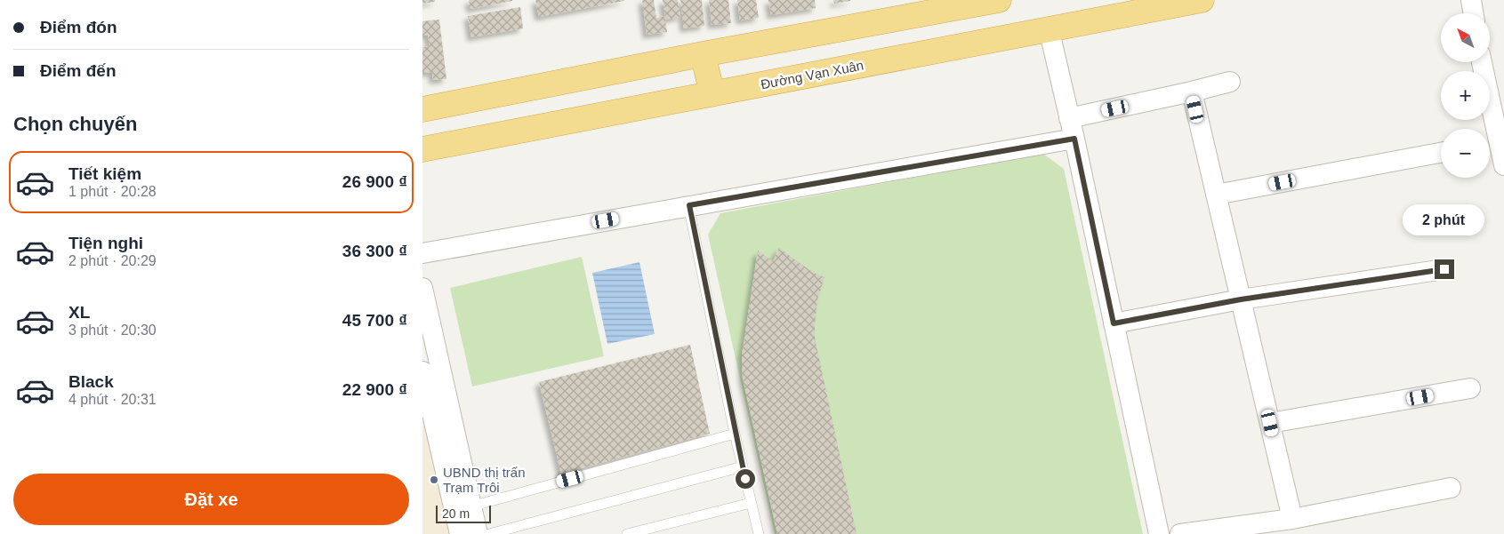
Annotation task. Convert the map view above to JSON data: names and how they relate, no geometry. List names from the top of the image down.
{
  "streets": {
    "highway": ["Đường Vạn Xuân"]
  },
  "places": ["UBND thị trấn Trạm Trôi"],
  "scale_bar": "20 m",
  "north": "top left",
  "page": {
    "banner": ["Điểm đón", "Điểm đến"],
    "map_buttons": ["+", "−"],
    "heading": "Chọn chuyến",
    "list": [
      {
        "name": "Tiết kiệm",
        "note": "1 phút · 20:28",
        "value": "26 900 ₫"
      },
      {
        "name": "Tiện nghi",
        "note": "2 phút · 20:29",
        "value": "36 300 ₫"
      },
      {
        "name": "XL",
        "note": "3 phút · 20:30",
        "value": "45 700 ₫"
      },
      {
        "name": "Black",
        "note": "4 phút · 20:31",
        "value": "22 900 ₫"
      }
    ],
    "bubble": "2 phút",
    "buttons": "Đặt xe",
    "scale": "20 m"
  }
}
